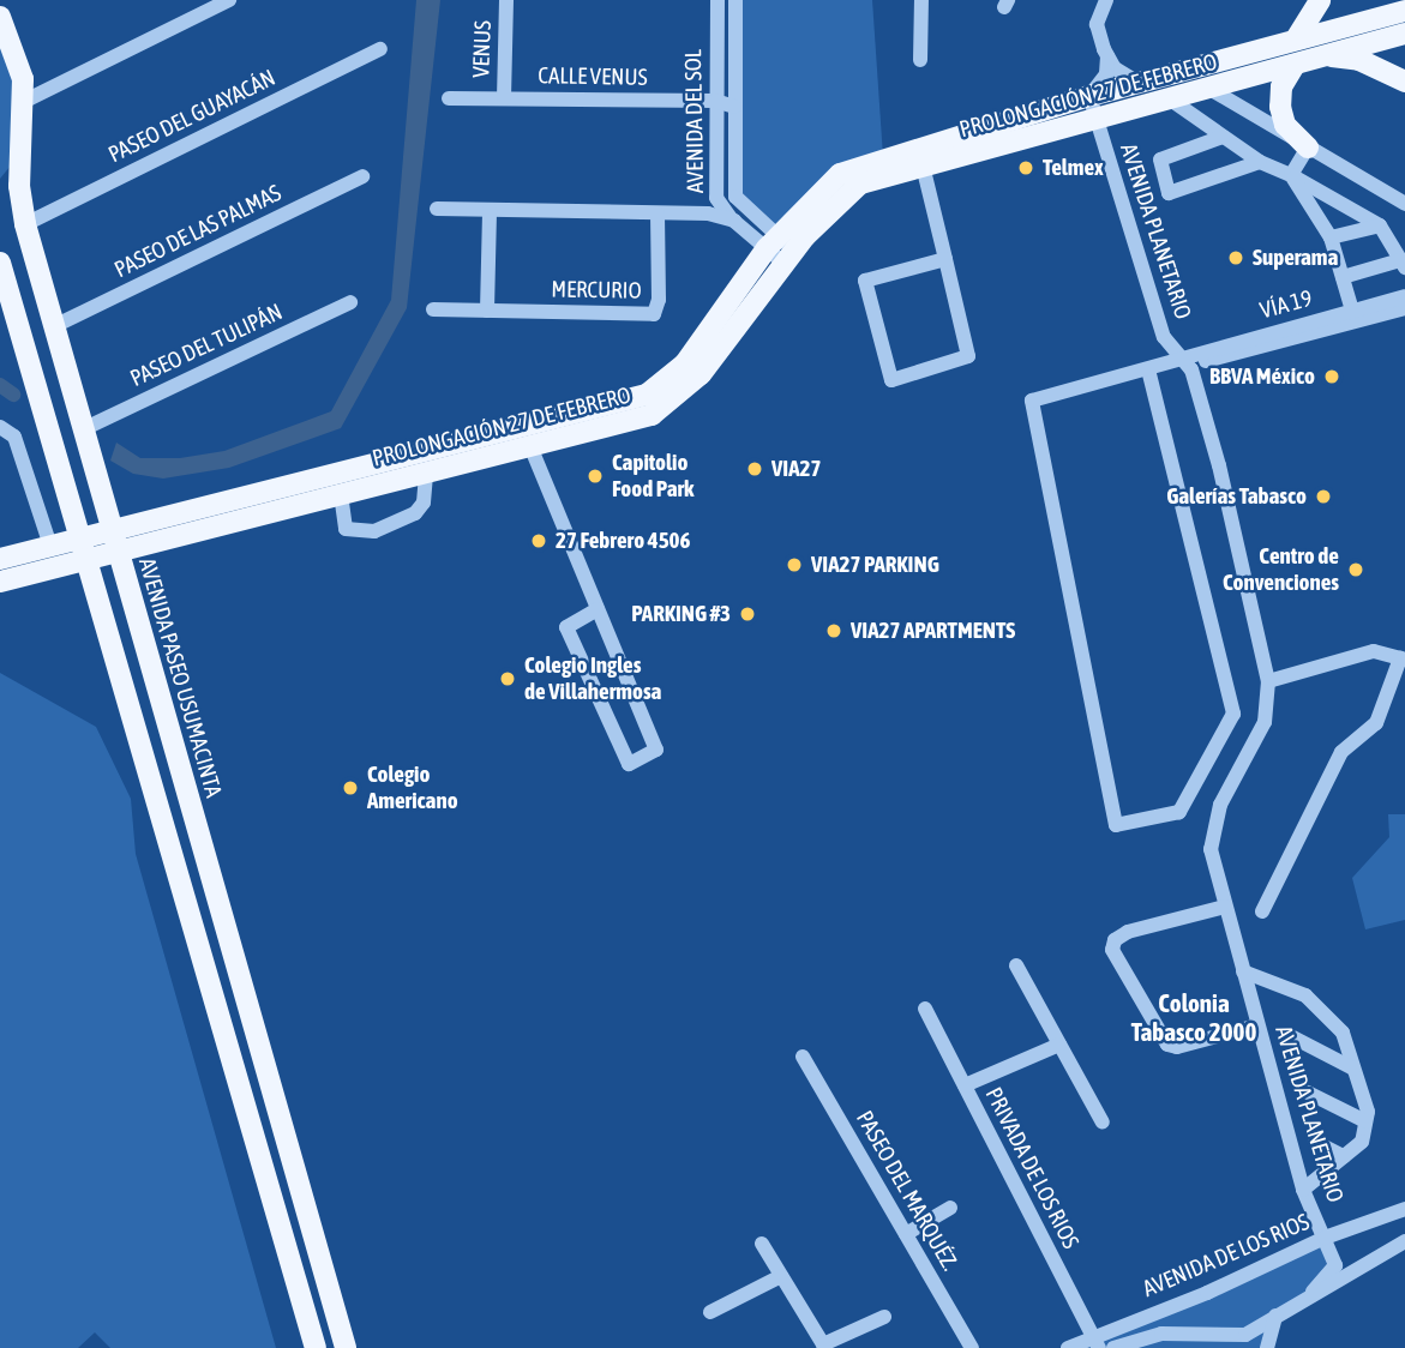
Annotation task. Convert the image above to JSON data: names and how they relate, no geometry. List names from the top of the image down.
{
  "streets": {
    "main road": ["PROLONGACIÓN 27 DE FEBRERO", "AVENIDA PASEO USUMACINTA"],
    "street": [
      "VENUS",
      "CALLE VENUS",
      "PASEO DEL GUAYACÁN",
      "AVENIDA DEL SOL",
      "PASEO DE LAS PALMAS",
      "AVENIDA PLANETARIO",
      "MERCURIO",
      "VÍA 19",
      "PASEO DEL TULIPÁN",
      "PRIVADA DE LOS RIOS",
      "PASEO DEL MARQUÉZ.",
      "AVENIDA DE LOS RIOS"
    ]
  },
  "crossings": [
    ["VENUS", "CALLE VENUS"],
    ["CALLE VENUS", "AVENIDA DEL SOL"],
    ["PROLONGACIÓN 27 DE FEBRERO", "AVENIDA DEL SOL"],
    ["PROLONGACIÓN 27 DE FEBRERO", "AVENIDA PLANETARIO"],
    ["PROLONGACIÓN 27 DE FEBRERO", "AVENIDA PASEO USUMACINTA"],
    ["PASEO DEL GUAYACÁN", "AVENIDA PASEO USUMACINTA"],
    ["PASEO DE LAS PALMAS", "AVENIDA PASEO USUMACINTA"],
    ["AVENIDA PLANETARIO", "VÍA 19"],
    ["AVENIDA PLANETARIO", "AVENIDA DE LOS RIOS"],
    ["PASEO DEL TULIPÁN", "AVENIDA PASEO USUMACINTA"],
    ["PRIVADA DE LOS RIOS", "AVENIDA DE LOS RIOS"]
  ],
  "districts": ["Colonia Tabasco 2000"],
  "places": [
    "Telmex",
    "Superama",
    "BBVA México",
    "VIA27",
    "Capitolio Food Park",
    "Galerías Tabasco",
    "27 Febrero 4506",
    "VIA27 PARKING",
    "Centro de Convenciones",
    "PARKING #3",
    "VIA27 APARTMENTS",
    "Colegio Ingles de Villahermosa",
    "Colegio Americano"
  ]
}
